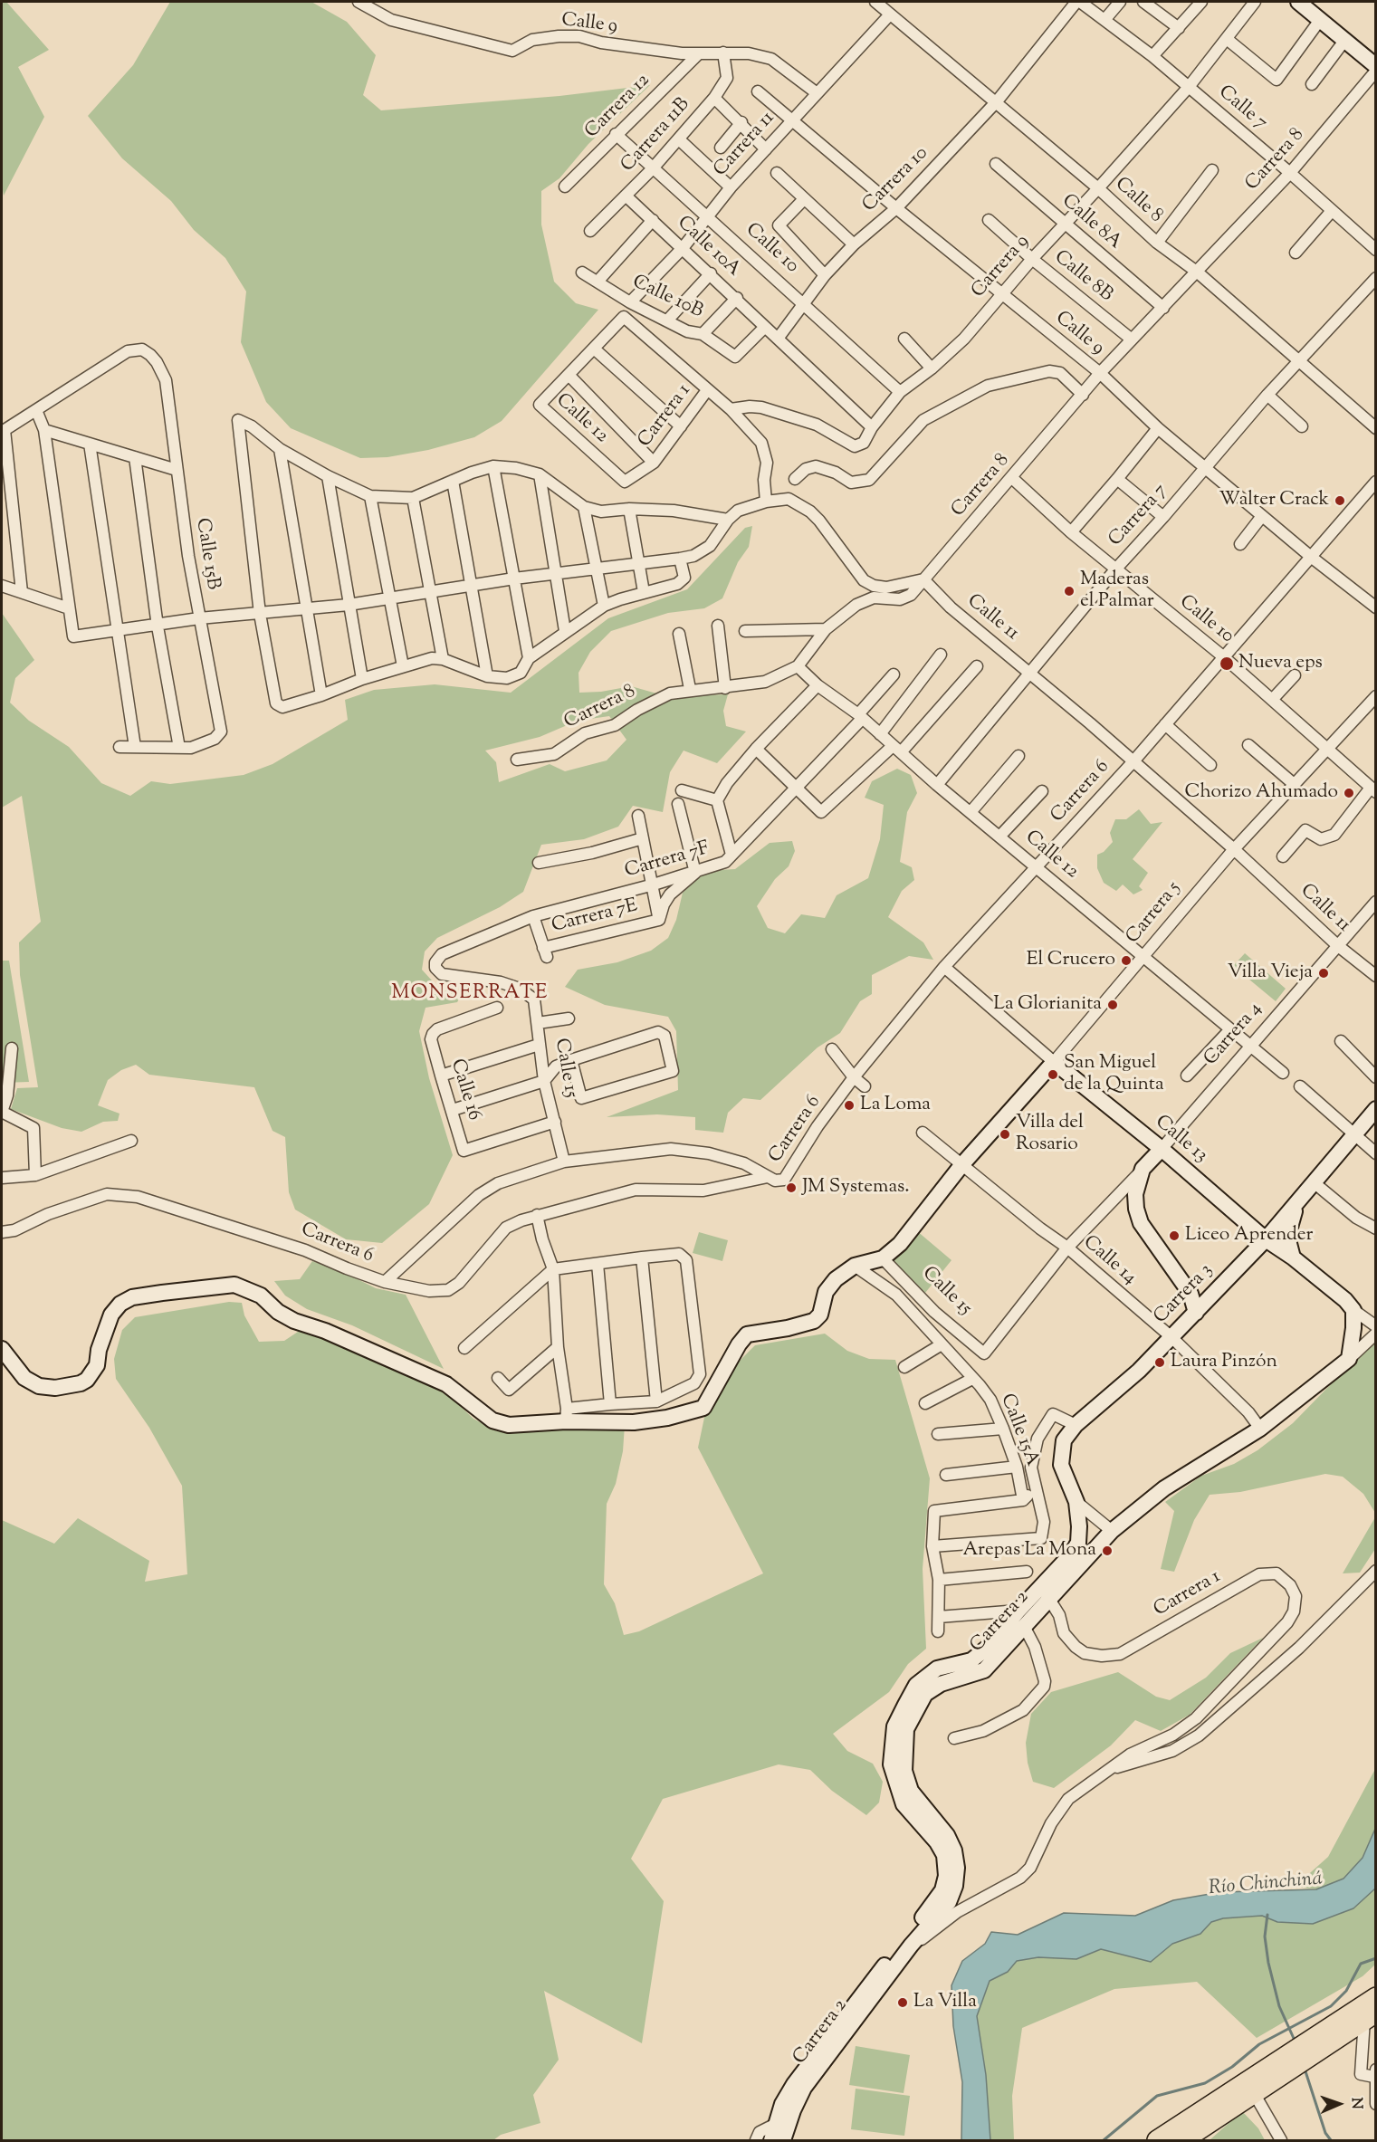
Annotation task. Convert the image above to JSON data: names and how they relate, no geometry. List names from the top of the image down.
{
  "streets": {
    "main road": [
      "Carrera 5",
      "Carrera 4",
      "Calle 13",
      "Carrera 3",
      "Carrera 2"
    ],
    "street": [
      "Calle 9",
      "Carrera 12",
      "Calle 7",
      "Carrera 11B",
      "Carrera 11",
      "Carrera 8",
      "Carrera 10",
      "Calle 8",
      "Calle 8A",
      "Calle 10A",
      "Calle 10",
      "Carrera 9",
      "Calle 8B",
      "Calle 10B",
      "Carrera 1",
      "Calle 12",
      "Carrera 7",
      "Calle 15B",
      "Calle 11",
      "Carrera 6",
      "Carrera 7F",
      "Carrera 7E",
      "Calle 15",
      "Calle 16",
      "Calle 14",
      "Calle 15A"
    ]
  },
  "crossings": [
    ["Calle 9", "Carrera 12"],
    ["Calle 9", "Carrera 11B"],
    ["Calle 9", "Carrera 11"],
    ["Calle 9", "Carrera 8"],
    ["Calle 9", "Carrera 10"],
    ["Calle 9", "Carrera 9"],
    ["Calle 9", "Carrera 7"],
    ["Calle 9", "Carrera 6"],
    ["Carrera 12", "Calle 10"],
    ["Calle 7", "Carrera 8"],
    ["Calle 7", "Carrera 10"],
    ["Calle 7", "Carrera 9"],
    ["Carrera 11B", "Calle 10A"],
    ["Carrera 11B", "Calle 10"],
    ["Carrera 11", "Calle 8"],
    ["Carrera 11", "Calle 10A"],
    ["Carrera 11", "Calle 10"],
    ["Carrera 11", "Calle 10B"],
    ["Carrera 8", "Calle 8"],
    ["Carrera 8", "Calle 8A"],
    ["Carrera 8", "Calle 10"],
    ["Carrera 8", "Calle 8B"],
    ["Carrera 8", "Calle 12"],
    ["Carrera 8", "Calle 11"],
    ["Carrera 10", "Calle 8"],
    ["Carrera 10", "Calle 10"],
    ["Calle 8", "Carrera 9"],
    ["Calle 8", "Carrera 7"],
    ["Calle 8A", "Carrera 9"],
    ["Calle 10A", "Calle 10B"],
    ["Calle 10", "Carrera 9"],
    ["Calle 10", "Carrera 7"],
    ["Calle 10", "Carrera 6"],
    ["Calle 10", "Carrera 5"],
    ["Carrera 9", "Calle 8B"],
    ["Carrera 1", "Calle 12"],
    ["Carrera 1", "Carrera 2"],
    ["Calle 12", "Carrera 7"],
    ["Calle 12", "Carrera 6"],
    ["Calle 12", "Carrera 7F"],
    ["Calle 12", "Carrera 5"],
    ["Calle 12", "Carrera 4"],
    ["Carrera 7", "Calle 11"],
    ["Calle 11", "Carrera 6"],
    ["Calle 11", "Carrera 5"],
    ["Calle 11", "Carrera 4"],
    ["Carrera 6", "Calle 15"],
    ["Carrera 6", "Calle 13"],
    ["Carrera 7F", "Carrera 7E"],
    ["Carrera 7F", "Calle 15"],
    ["Carrera 5", "Calle 15"],
    ["Carrera 5", "Calle 13"],
    ["Carrera 5", "Calle 14"],
    ["Carrera 4", "Calle 15"],
    ["Carrera 4", "Calle 13"],
    ["Carrera 4", "Calle 14"],
    ["Carrera 4", "Carrera 3"],
    ["Calle 15", "Calle 16"],
    ["Calle 13", "Carrera 3"],
    ["Calle 14", "Carrera 3"],
    ["Calle 14", "Carrera 2"]
  ],
  "districts": ["MONSERRATE"],
  "water": ["Río Chinchiná"],
  "places": [
    "Walter Crack",
    "Maderas el Palmar",
    "Nueva eps",
    "Chorizo Ahumado",
    "El Crucero",
    "Villa Vieja",
    "La Glorianita",
    "San Miguel de la Quinta",
    "La Loma",
    "Villa del Rosario",
    "JM Systemas.",
    "Liceo Aprender",
    "Laura Pinzón",
    "Arepas La Mona",
    "La Villa"
  ],
  "north": "right"
}
